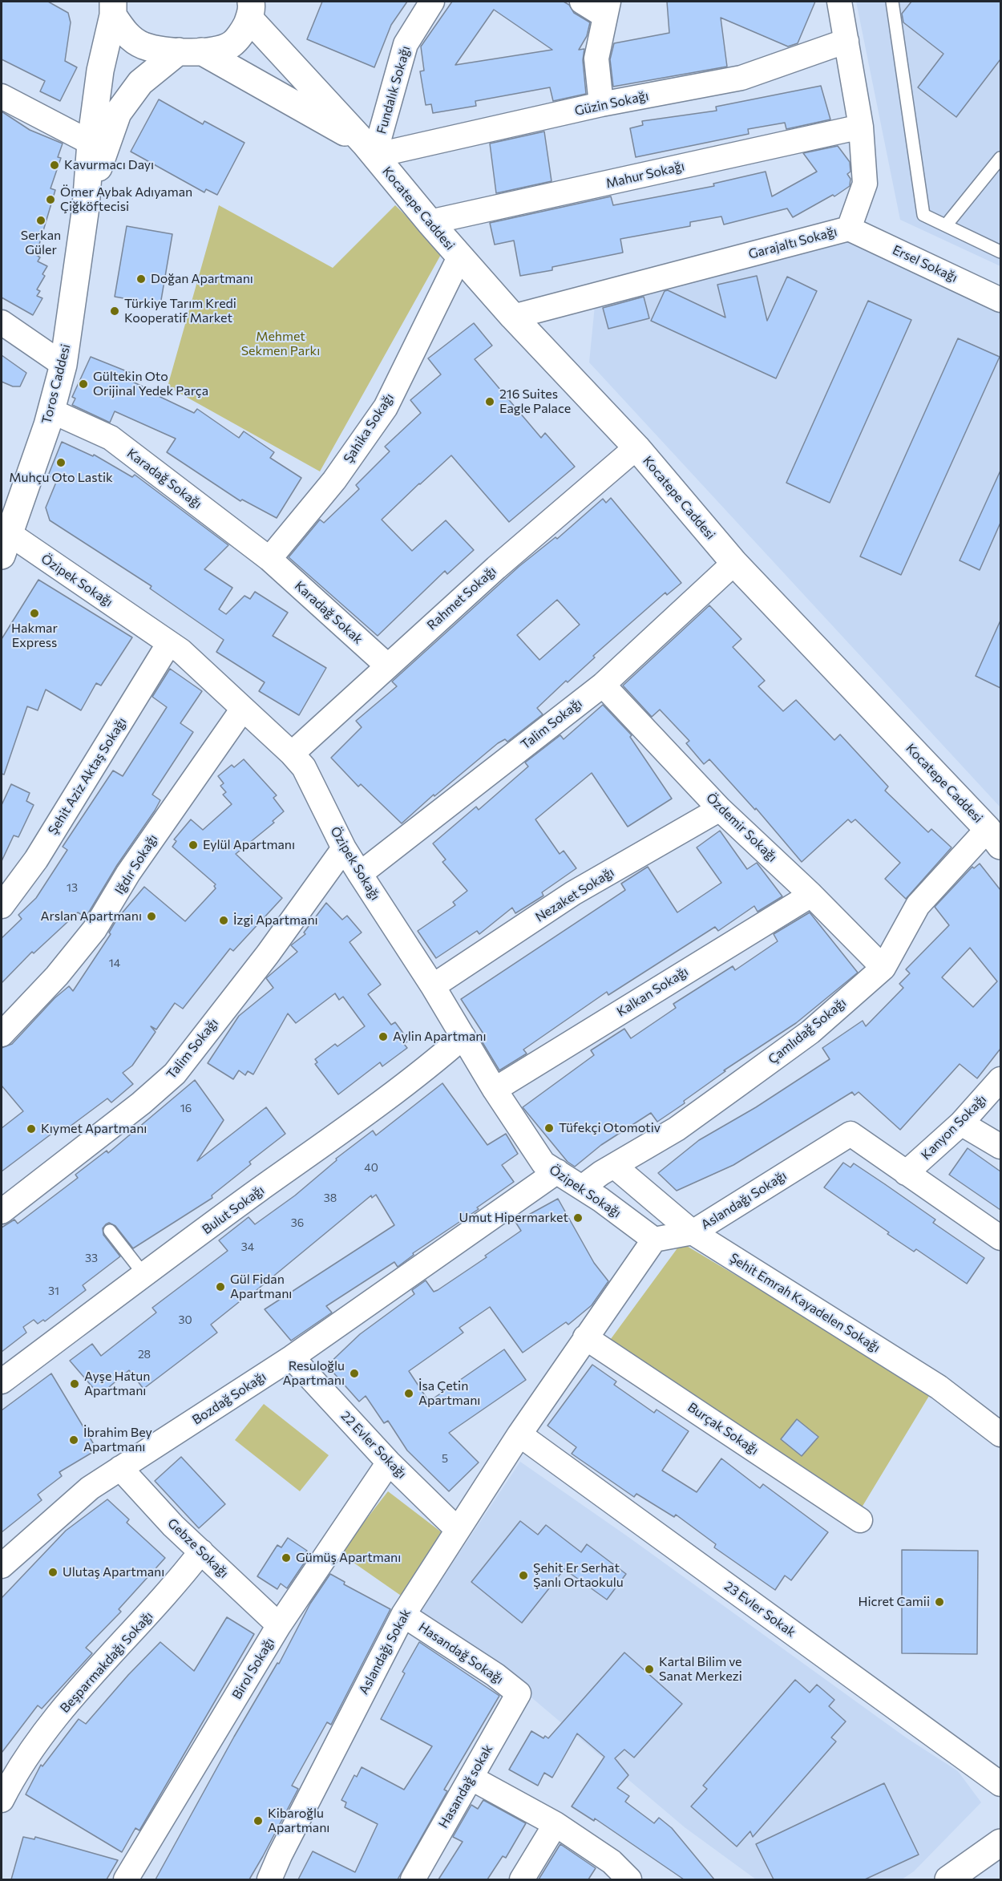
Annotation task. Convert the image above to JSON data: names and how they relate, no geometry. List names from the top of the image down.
{
  "streets": {
    "street": [
      "Fundalık Sokağı",
      "Güzin Sokağı",
      "Mahur Sokağı",
      "Kocatepe Caddesi",
      "Garajaltı Sokağı",
      "Ersel Sokağı",
      "Toros Caddesi",
      "Şahika Sokağı",
      "Karadağ Sokağı",
      "Özipek Sokağı",
      "Rahmet Sokağı",
      "Karadağ Sokak",
      "Talim Sokağı",
      "Şehit Aziz Aktaş Sokağı",
      "Özdemir Sokağı",
      "Iğdır Sokağı",
      "Nezaket Sokağı",
      "Kalkan Sokağı",
      "Çamlıdağ Sokağı",
      "Kanyon Sokağı",
      "Aslandağı Sokağı",
      "Bulut Sokağı",
      "Şehit Emrah Kayadelen Sokağı",
      "Bozdağ Sokağı",
      "Burçak Sokağı",
      "22 Evler Sokağı",
      "Gebze Sokağı",
      "23 Evler Sokak",
      "Aslandağı Sokak",
      "Hasandağ Sokağı",
      "Beşparmakdağı Sokağı",
      "Birol Sokağı",
      "Hasandağ sokak"
    ]
  },
  "crossings": [
    ["Fundalık Sokağı", "Güzin Sokağı"],
    ["Fundalık Sokağı", "Kocatepe Caddesi"],
    ["Güzin Sokağı", "Kocatepe Caddesi"],
    ["Güzin Sokağı", "Garajaltı Sokağı"],
    ["Mahur Sokağı", "Kocatepe Caddesi"],
    ["Mahur Sokağı", "Garajaltı Sokağı"],
    ["Kocatepe Caddesi", "Garajaltı Sokağı"],
    ["Kocatepe Caddesi", "Toros Caddesi"],
    ["Kocatepe Caddesi", "Şahika Sokağı"],
    ["Kocatepe Caddesi", "Rahmet Sokağı"],
    ["Kocatepe Caddesi", "Talim Sokağı"],
    ["Kocatepe Caddesi", "Çamlıdağ Sokağı"],
    ["Garajaltı Sokağı", "Ersel Sokağı"],
    ["Toros Caddesi", "Karadağ Sokağı"],
    ["Toros Caddesi", "Özipek Sokağı"],
    ["Şahika Sokağı", "Karadağ Sokağı"],
    ["Şahika Sokağı", "Karadağ Sokak"],
    ["Karadağ Sokağı", "Karadağ Sokak"],
    ["Özipek Sokağı", "Rahmet Sokağı"],
    ["Özipek Sokağı", "Talim Sokağı"],
    ["Özipek Sokağı", "Şehit Aziz Aktaş Sokağı"],
    ["Özipek Sokağı", "Iğdır Sokağı"],
    ["Özipek Sokağı", "Nezaket Sokağı"],
    ["Özipek Sokağı", "Kalkan Sokağı"],
    ["Özipek Sokağı", "Çamlıdağ Sokağı"],
    ["Özipek Sokağı", "Aslandağı Sokağı"],
    ["Özipek Sokağı", "Bulut Sokağı"],
    ["Özipek Sokağı", "Bozdağ Sokağı"],
    ["Rahmet Sokağı", "Karadağ Sokak"],
    ["Talim Sokağı", "Özdemir Sokağı"],
    ["Özdemir Sokağı", "Nezaket Sokağı"],
    ["Özdemir Sokağı", "Kalkan Sokağı"],
    ["Özdemir Sokağı", "Çamlıdağ Sokağı"],
    ["Çamlıdağ Sokağı", "Şehit Emrah Kayadelen Sokağı"],
    ["Kanyon Sokağı", "Aslandağı Sokağı"],
    ["Aslandağı Sokağı", "Şehit Emrah Kayadelen Sokağı"],
    ["Bozdağ Sokağı", "22 Evler Sokağı"],
    ["Bozdağ Sokağı", "Gebze Sokağı"],
    ["22 Evler Sokağı", "Aslandağı Sokak"],
    ["22 Evler Sokağı", "Birol Sokağı"],
    ["Gebze Sokağı", "Beşparmakdağı Sokağı"],
    ["Gebze Sokağı", "Birol Sokağı"],
    ["23 Evler Sokak", "Aslandağı Sokak"],
    ["Aslandağı Sokak", "Hasandağ Sokağı"],
    ["Hasandağ Sokağı", "Hasandağ sokak"]
  ],
  "parks": ["Mehmet Sekmen Parkı"],
  "places": [
    "Kavurmacı Dayı",
    "Ömer Aybak Adıyaman Çiğköftecisi",
    "Serkan Güler",
    "Doğan Apartmanı",
    "Türkiye Tarım Kredi Kooperatif Market",
    "Gültekin Oto Orijinal Yedek Parça",
    "216 Suites Eagle Palace",
    "Muhçu Oto Lastik",
    "Hakmar Express",
    "Eylül Apartmanı",
    "Arslan Apartmanı",
    "İzgi Apartmanı",
    "Aylin Apartmanı",
    "Tüfekçi Otomotiv",
    "Kıymet Apartmanı",
    "Umut Hipermarket",
    "Gül Fidan Apartmanı",
    "Resuloğlu Apartmanı",
    "Ayşe Hatun Apartmanı",
    "İsa Çetin Apartmanı",
    "İbrahim Bey Apartmanı",
    "Gümüş Apartmanı",
    "Ulutaş Apartmanı",
    "Şehit Er Serhat Şanlı Ortaokulu",
    "Hicret Camii",
    "Kartal Bilim ve Sanat Merkezi",
    "Kibaroğlu Apartmanı"
  ],
  "house_numbers": [
    "13",
    "14",
    "16",
    "40",
    "38",
    "36",
    "34",
    "33",
    "31",
    "30",
    "28",
    "5"
  ]
}
